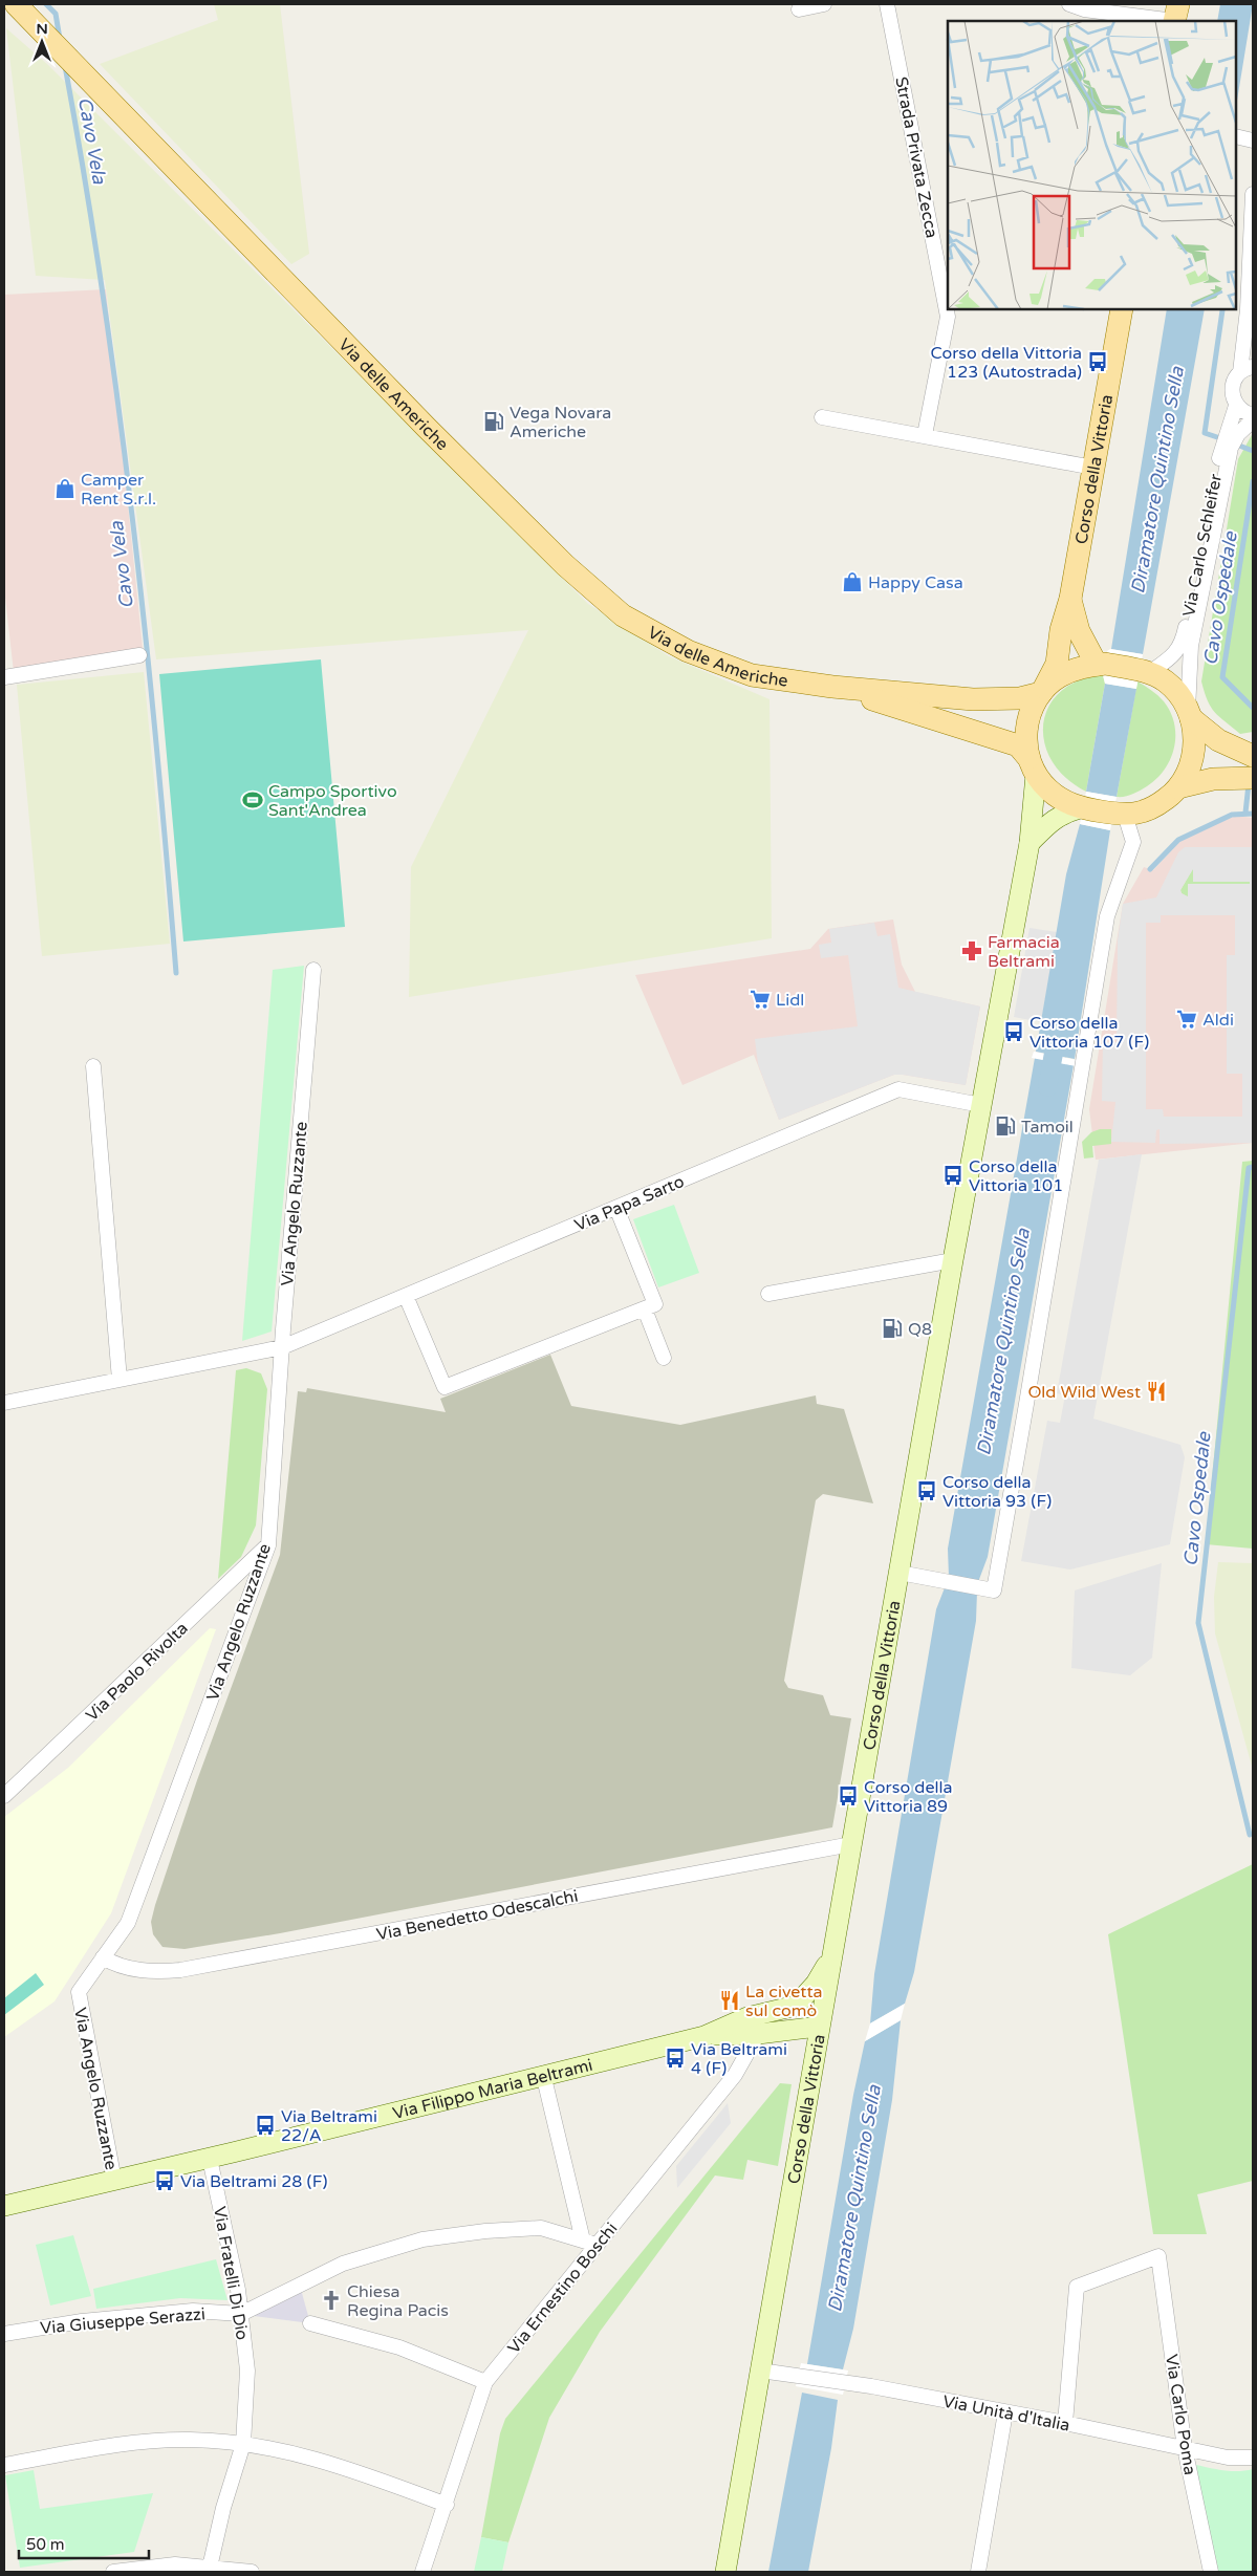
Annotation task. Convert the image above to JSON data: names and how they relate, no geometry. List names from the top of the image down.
{
  "streets": {
    "main road": ["Via delle Americhe", "Corso della Vittoria", "Via Filippo Maria Beltrami"],
    "street": [
      "Strada Privata Zecca",
      "Via Carlo Schleifer",
      "Via Papa Sarto",
      "Via Angelo Ruzzante",
      "Via Paolo Rivolta",
      "Via Benedetto Odescalchi",
      "Via Fratelli Di Dio",
      "Via Ernestino Boschi",
      "Via Giuseppe Serazzi",
      "Via Unità d'Italia",
      "Via Carlo Poma"
    ]
  },
  "crossings": [
    ["Via delle Americhe", "Corso della Vittoria"],
    ["Via delle Americhe", "Via Carlo Schleifer"],
    ["Corso della Vittoria", "Via Carlo Schleifer"],
    ["Corso della Vittoria", "Via Papa Sarto"],
    ["Corso della Vittoria", "Via Benedetto Odescalchi"],
    ["Corso della Vittoria", "Via Filippo Maria Beltrami"],
    ["Corso della Vittoria", "Via Unità d'Italia"],
    ["Via Papa Sarto", "Via Angelo Ruzzante"],
    ["Via Angelo Ruzzante", "Via Paolo Rivolta"],
    ["Via Angelo Ruzzante", "Via Benedetto Odescalchi"],
    ["Via Angelo Ruzzante", "Via Filippo Maria Beltrami"],
    ["Via Filippo Maria Beltrami", "Via Fratelli Di Dio"],
    ["Via Filippo Maria Beltrami", "Via Ernestino Boschi"],
    ["Via Fratelli Di Dio", "Via Giuseppe Serazzi"],
    ["Via Unità d'Italia", "Via Carlo Poma"]
  ],
  "water": ["Cavo Vela", "Diramatore Quintino Sella", "Cavo Ospedale"],
  "places": {
    "bus stop": [
      "Corso della Vittoria 123 (Autostrada)",
      "Corso della Vittoria 107 (F)",
      "Corso della Vittoria 101",
      "Corso della Vittoria 93 (F)",
      "Corso della Vittoria 89",
      "Via Beltrami 4 (F)",
      "Via Beltrami 22/A",
      "Via Beltrami 28 (F)"
    ],
    "fuel station": ["Vega Novara Americhe", "Tamoil", "Q8"],
    "shop": ["Camper Rent S.r.l.", "Happy Casa"],
    "sports": ["Campo Sportivo Sant'Andrea"],
    "pharmacy": ["Farmacia Beltrami"],
    "supermarket": ["Lidl", "Aldi"],
    "restaurant": ["Old Wild West", "La civetta sul comò"],
    "church": ["Chiesa Regina Pacis"]
  },
  "scale_bar": "50 m",
  "north": "top"
}
